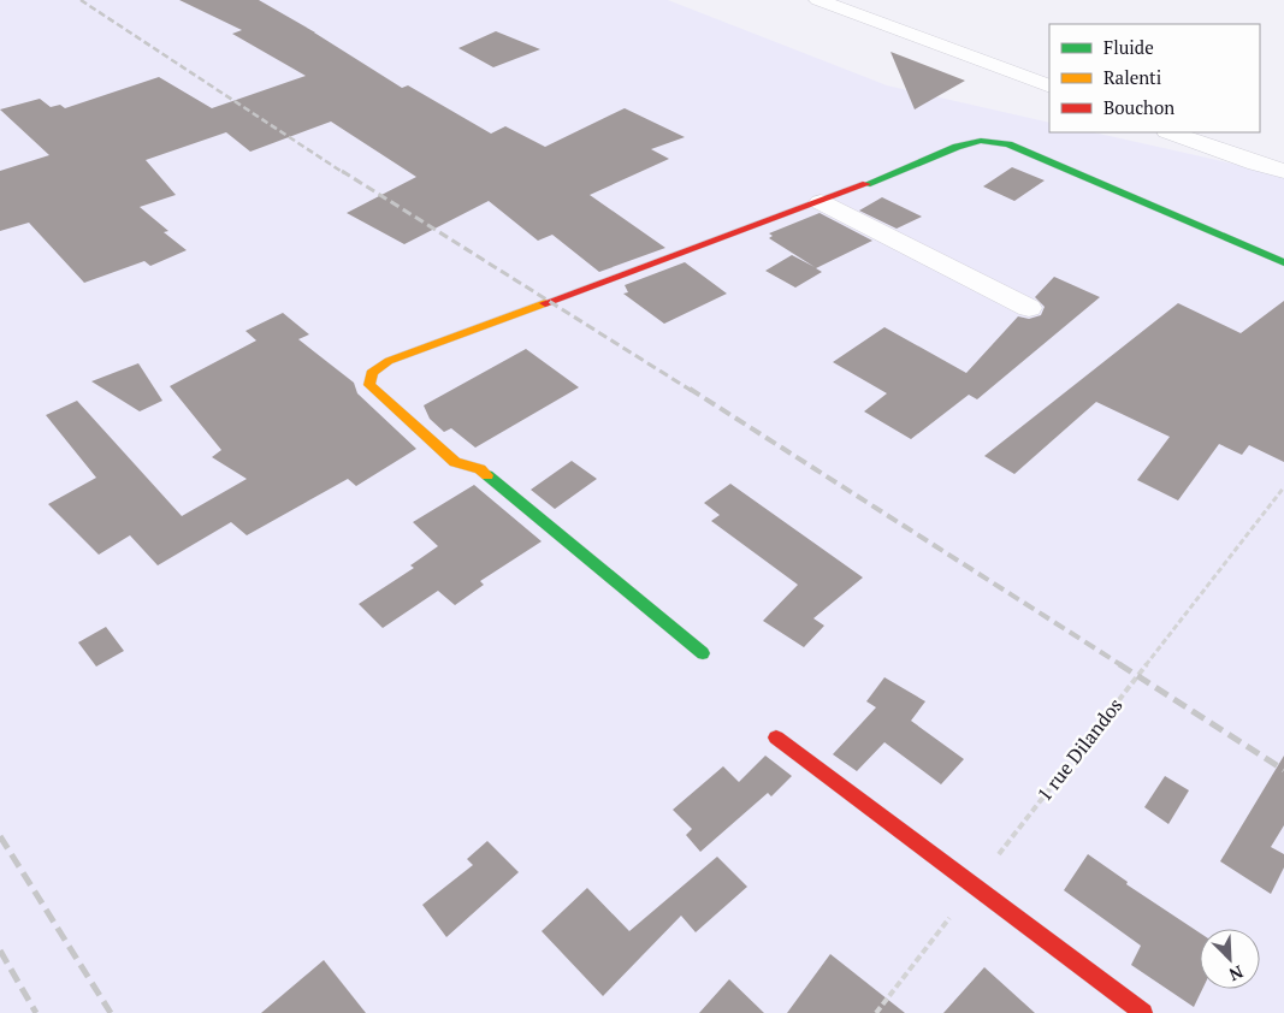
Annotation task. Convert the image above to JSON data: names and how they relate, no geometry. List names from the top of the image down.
{
  "streets": {
    "path": ["1 rue Dilandos"]
  },
  "legend": ["Fluide", "Ralenti", "Bouchon"],
  "north": "bottom right"
}
